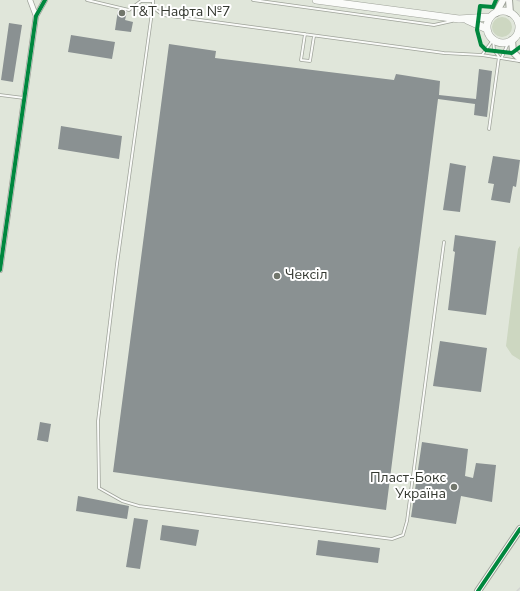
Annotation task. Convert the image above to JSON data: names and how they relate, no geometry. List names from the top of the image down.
{
  "places": ["Т&Т Нафта №7", "Чексіл", "Пласт-Бокс Україна"]
}
